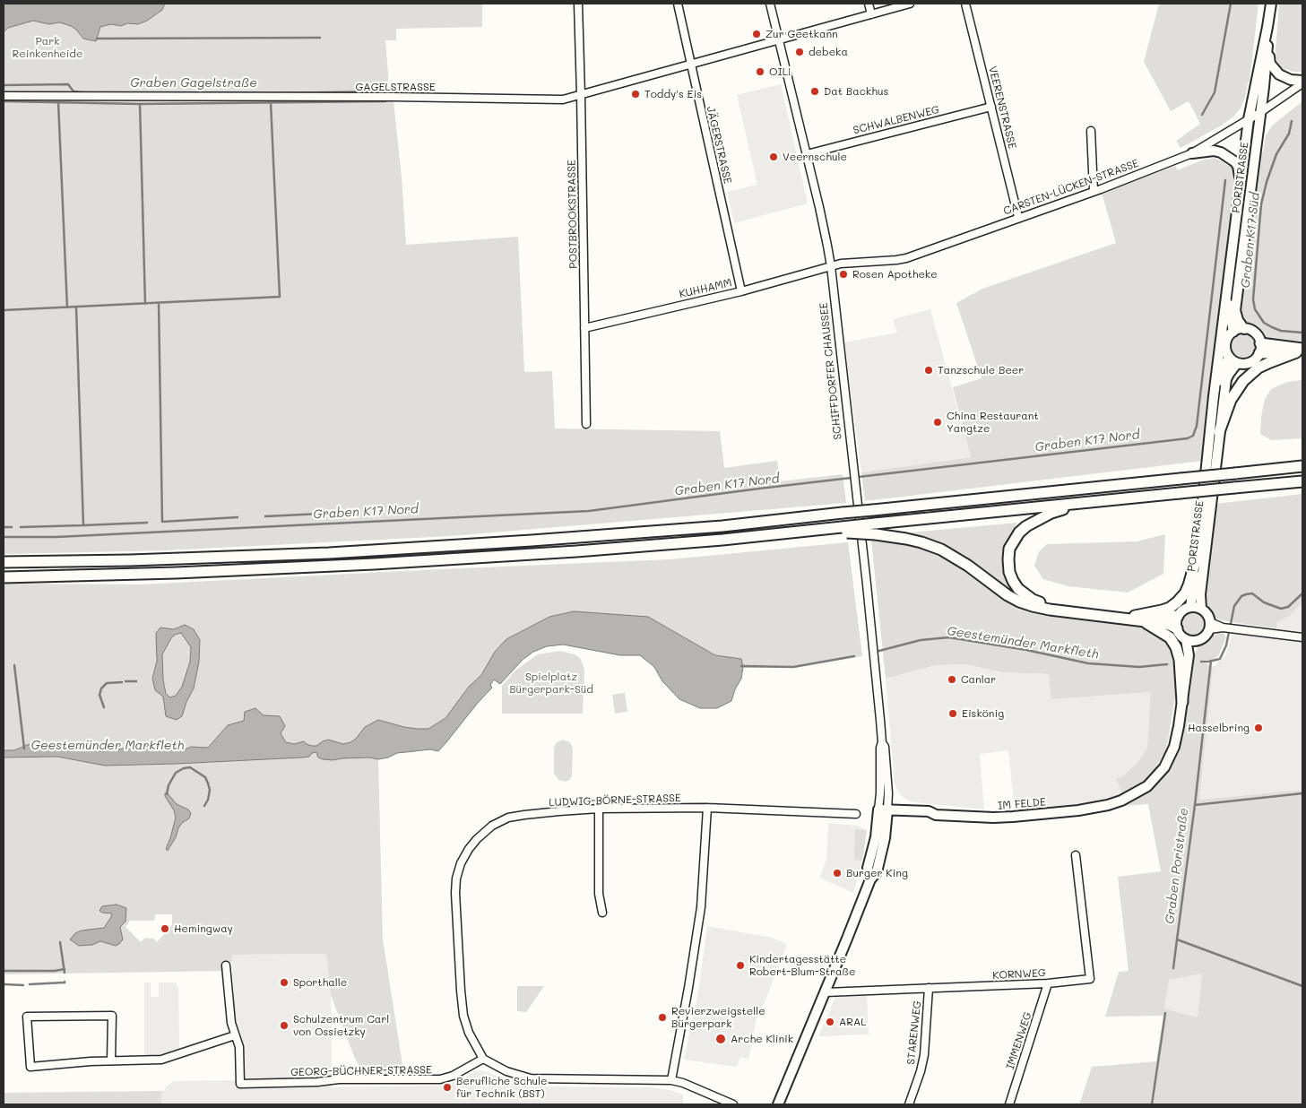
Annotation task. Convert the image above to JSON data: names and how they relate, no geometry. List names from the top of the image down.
{
  "streets": {
    "main road": ["PORISTRASSE", "SCHIFFDORFER CHAUSSEE", "IM FELDE"],
    "street": [
      "GAGELSTRASSE",
      "VEERENSTRASSE",
      "SCHWALBENWEG",
      "JÄGERSTRASSE",
      "CARSTEN-LÜCKEN-STRASSE",
      "POSTBROOKSTRASSE",
      "KUHHAMM",
      "LUDWIG-BÖRNE-STRASSE",
      "KORNWEG",
      "STARENWEG",
      "IMMENWEG",
      "GEORG-BÜCHNER-STRASSE"
    ]
  },
  "crossings": [
    ["GAGELSTRASSE", "JÄGERSTRASSE"],
    ["GAGELSTRASSE", "POSTBROOKSTRASSE"],
    ["GAGELSTRASSE", "SCHIFFDORFER CHAUSSEE"],
    ["VEERENSTRASSE", "SCHWALBENWEG"],
    ["VEERENSTRASSE", "CARSTEN-LÜCKEN-STRASSE"],
    ["SCHWALBENWEG", "SCHIFFDORFER CHAUSSEE"],
    ["JÄGERSTRASSE", "KUHHAMM"],
    ["PORISTRASSE", "CARSTEN-LÜCKEN-STRASSE"],
    ["CARSTEN-LÜCKEN-STRASSE", "KUHHAMM"],
    ["CARSTEN-LÜCKEN-STRASSE", "SCHIFFDORFER CHAUSSEE"],
    ["POSTBROOKSTRASSE", "KUHHAMM"],
    ["KUHHAMM", "SCHIFFDORFER CHAUSSEE"],
    ["SCHIFFDORFER CHAUSSEE", "IM FELDE"],
    ["SCHIFFDORFER CHAUSSEE", "KORNWEG"],
    ["LUDWIG-BÖRNE-STRASSE", "GEORG-BÜCHNER-STRASSE"],
    ["KORNWEG", "STARENWEG"],
    ["KORNWEG", "IMMENWEG"]
  ],
  "water": [
    "Graben Gagelstraße",
    "Graben K17 Süd",
    "Graben K17 Nord",
    "Geestemünder Markfleth",
    "Graben Poristraße"
  ],
  "parks": ["Park Reinkenheide", "Spielplatz Bürgerpark-Süd"],
  "places": [
    "Zur Geetkann",
    "debeka",
    "OIL!",
    "Dat Backhus",
    "Toddy's Eis",
    "Veernschule",
    "Rosen Apotheke",
    "Tanzschule Beer",
    "China Restaurant Yangtze",
    "Canlar",
    "Eiskönig",
    "Hasselbring",
    "Burger King",
    "Hemingway",
    "Kindertagesstätte Robert-Blum-Straße",
    "Sporthalle",
    "Revierzweigstelle Bürgerpark",
    "ARAL",
    "Schulzentrum Carl von Ossietzky",
    "Arche Klinik",
    "Berufliche Schule für Technik (BST)"
  ]
}
